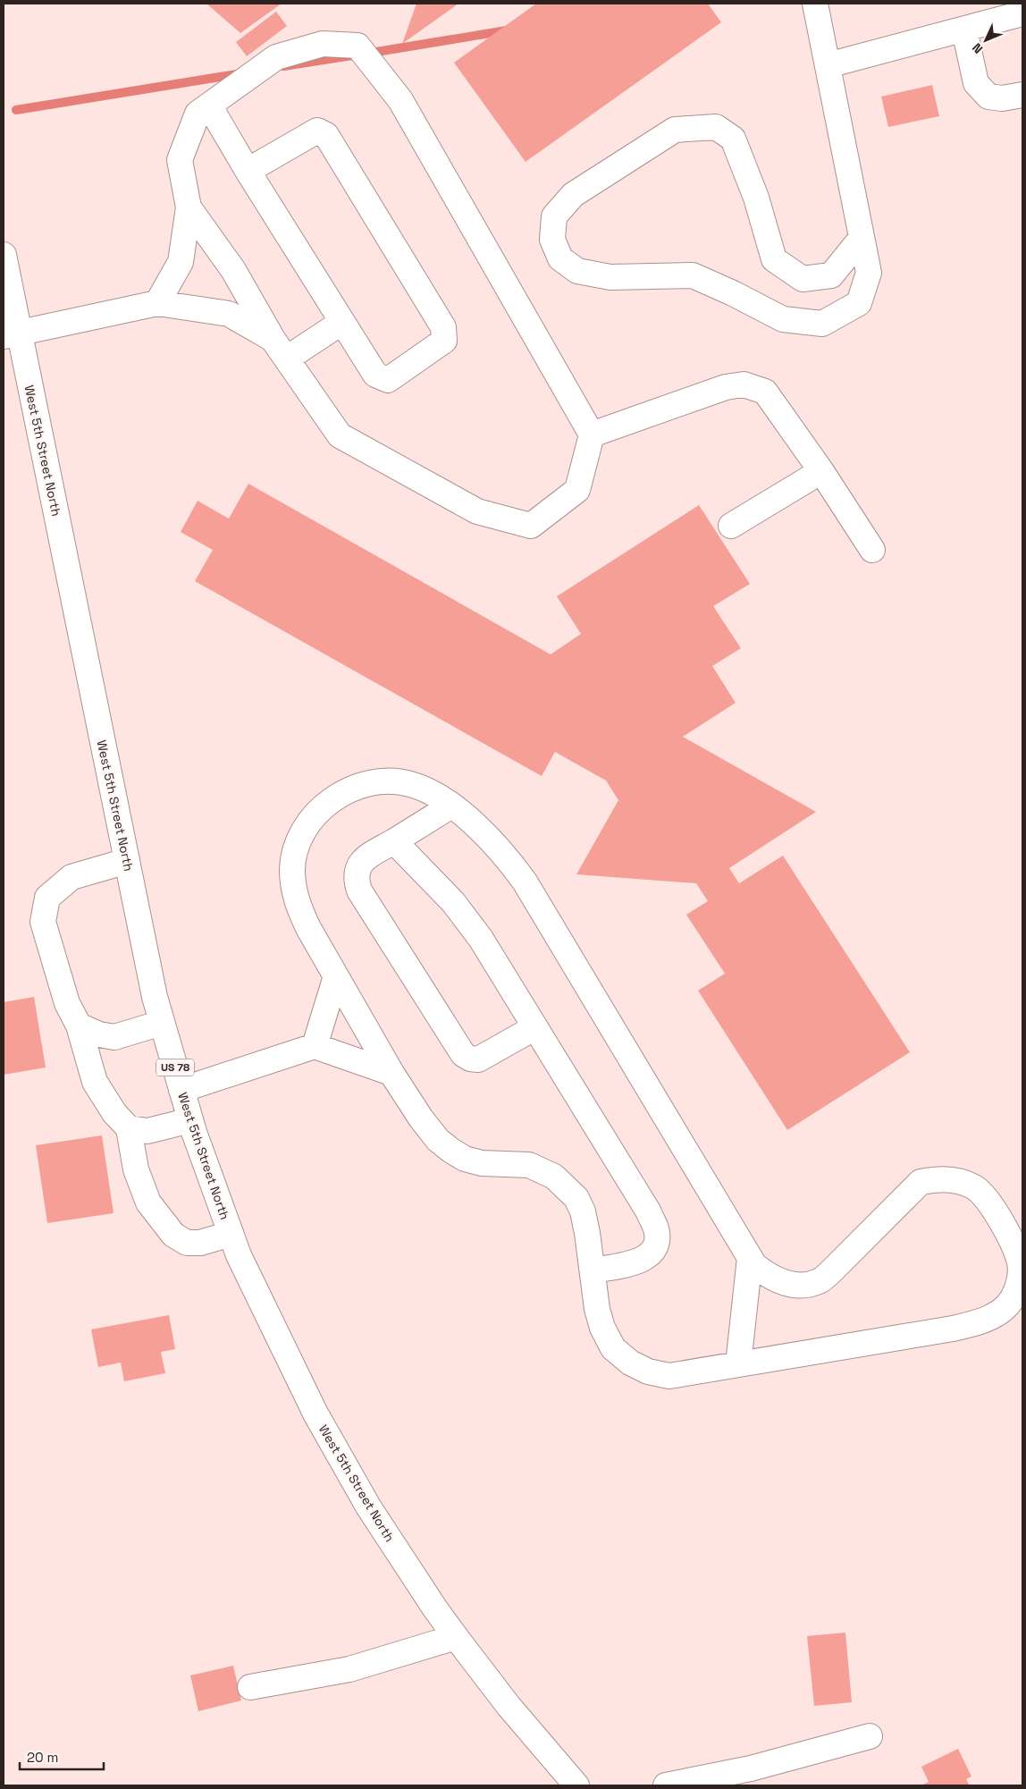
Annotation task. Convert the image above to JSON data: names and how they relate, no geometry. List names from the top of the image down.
{
  "streets": {
    "main road": ["West 5th Street North", "US 78"]
  },
  "scale_bar": "20 m",
  "north": "bottom left"
}
